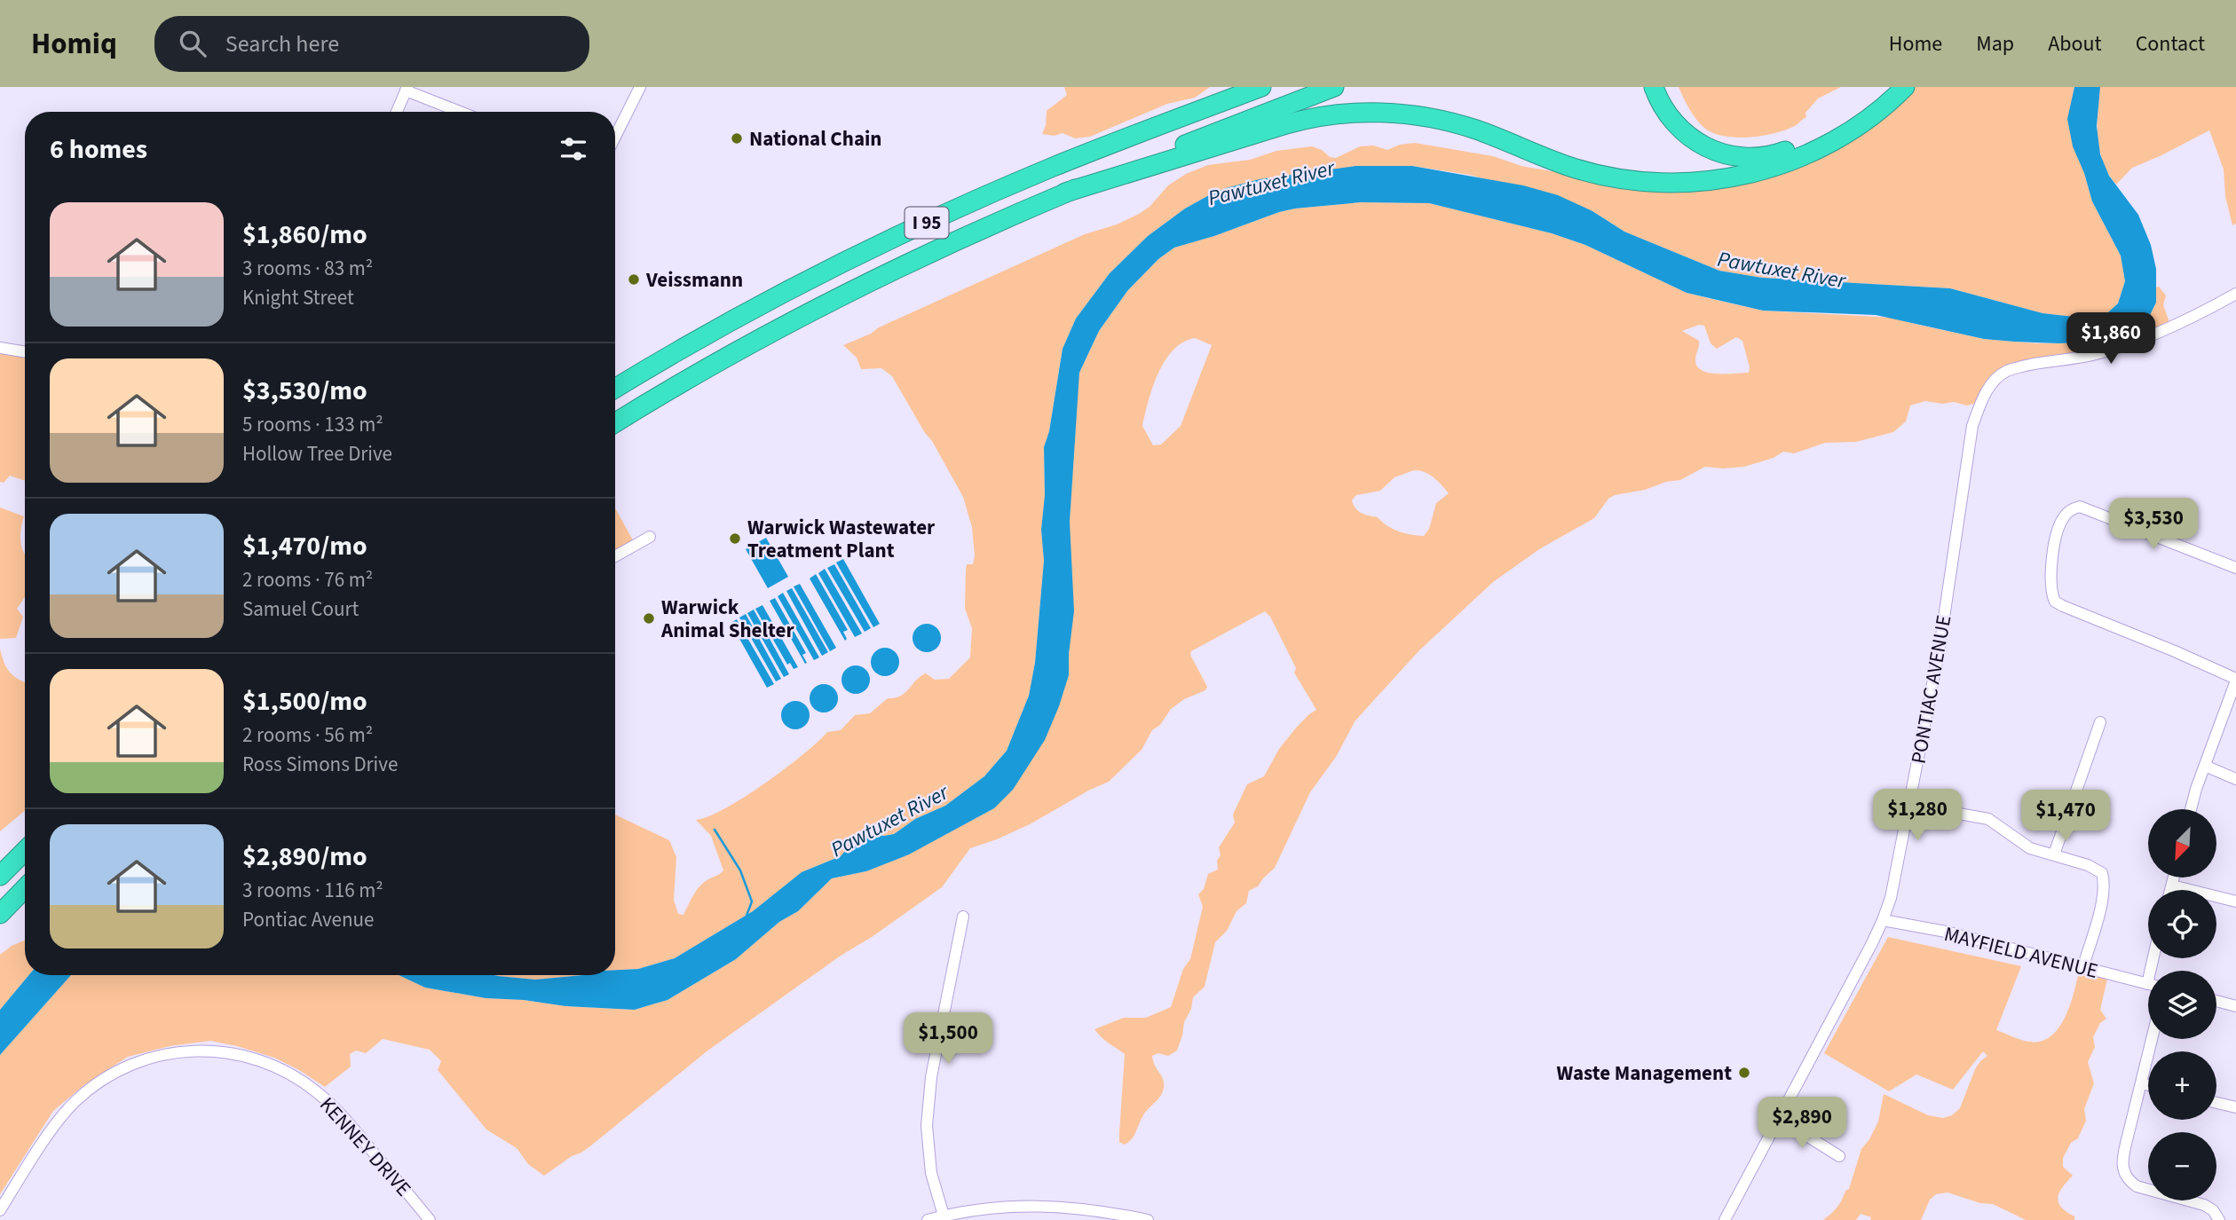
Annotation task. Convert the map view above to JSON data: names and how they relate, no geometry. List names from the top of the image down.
{
  "streets": {
    "highway": ["I 95"],
    "street": ["PONTIAC AVENUE", "MAYFIELD AVENUE", "KENNEY DRIVE"]
  },
  "crossings": [
    ["PONTIAC AVENUE", "MAYFIELD AVENUE"]
  ],
  "water": ["Pawtuxet River"],
  "places": [
    "National Chain",
    "Veissmann",
    "Warwick Wastewater Treatment Plant",
    "Warwick Animal Shelter",
    "Waste Management"
  ],
  "north": "bottom left",
  "page": {
    "header": "Homiq",
    "search": "Search here",
    "nav": [
      "Home",
      "Map",
      "About",
      "Contact"
    ],
    "heading": "6 homes",
    "list": [
      {
        "name": "$1,860/mo",
        "note": "3 rooms · 83 m² · Knight Street"
      },
      {
        "name": "$3,530/mo",
        "note": "5 rooms · 133 m² · Hollow Tree Drive"
      },
      {
        "name": "$1,470/mo",
        "note": "2 rooms · 76 m² · Samuel Court"
      },
      {
        "name": "$1,500/mo",
        "note": "2 rooms · 56 m² · Ross Simons Drive"
      },
      {
        "name": "$2,890/mo",
        "note": "3 rooms · 116 m² · Pontiac Avenue"
      }
    ],
    "price": [
      "$1,860",
      "$3,530",
      "$1,280",
      "$1,470",
      "$1,500",
      "$2,890"
    ],
    "map_buttons": ["+", "−"]
  }
}
